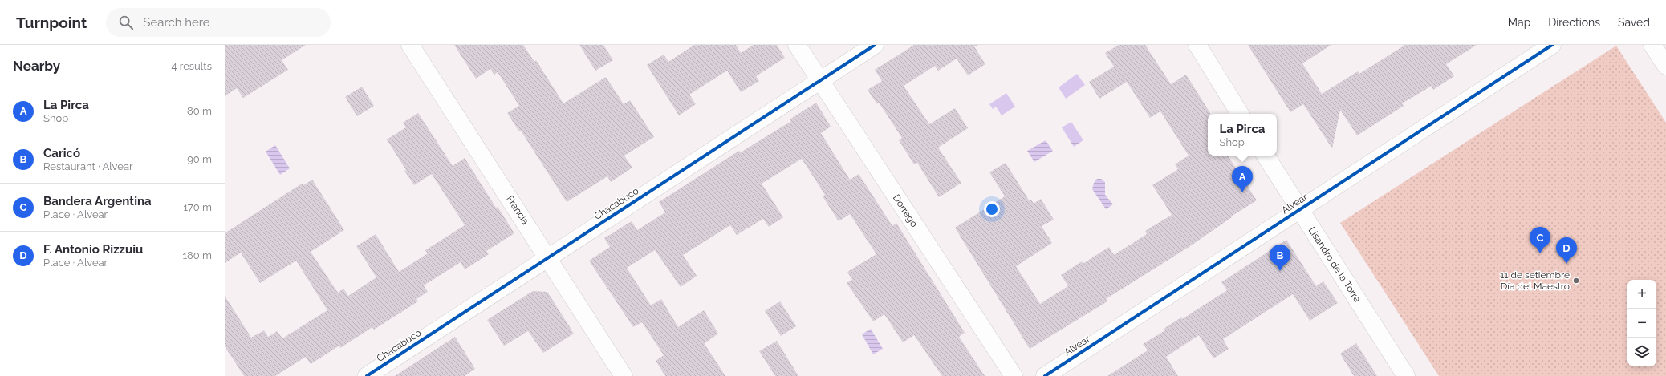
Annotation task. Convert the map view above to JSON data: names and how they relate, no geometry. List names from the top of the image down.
{
  "streets": {
    "street": [
      "Chacabuco",
      "Alvear",
      "Francia",
      "Dorrego",
      "Lisandro de la Torre"
    ]
  },
  "crossings": [
    ["Chacabuco", "Francia"],
    ["Chacabuco", "Dorrego"],
    ["Alvear", "Lisandro de la Torre"]
  ],
  "places": ["11 de setiembre Día del Maestro"],
  "page": {
    "header": "Turnpoint",
    "search": "Search here",
    "nav": ["Map", "Directions", "Saved"],
    "heading": ["Nearby", "4 results"],
    "list": [
      {
        "mark": "A",
        "name": "La Pirca",
        "note": "Shop",
        "value": "80 m"
      },
      {
        "mark": "B",
        "name": "Caricó",
        "note": "Restaurant · Alvear",
        "value": "90 m"
      },
      {
        "mark": "C",
        "name": "Bandera Argentina",
        "note": "Place · Alvear",
        "value": "170 m"
      },
      {
        "mark": "D",
        "name": "F. Antonio Rizzuiu",
        "note": "Place · Alvear",
        "value": "180 m"
      }
    ],
    "popup": ["La Pirca", "Shop"],
    "pins": [
      "A",
      "C",
      "D",
      "B"
    ],
    "map_buttons": ["+", "−"]
  }
}
